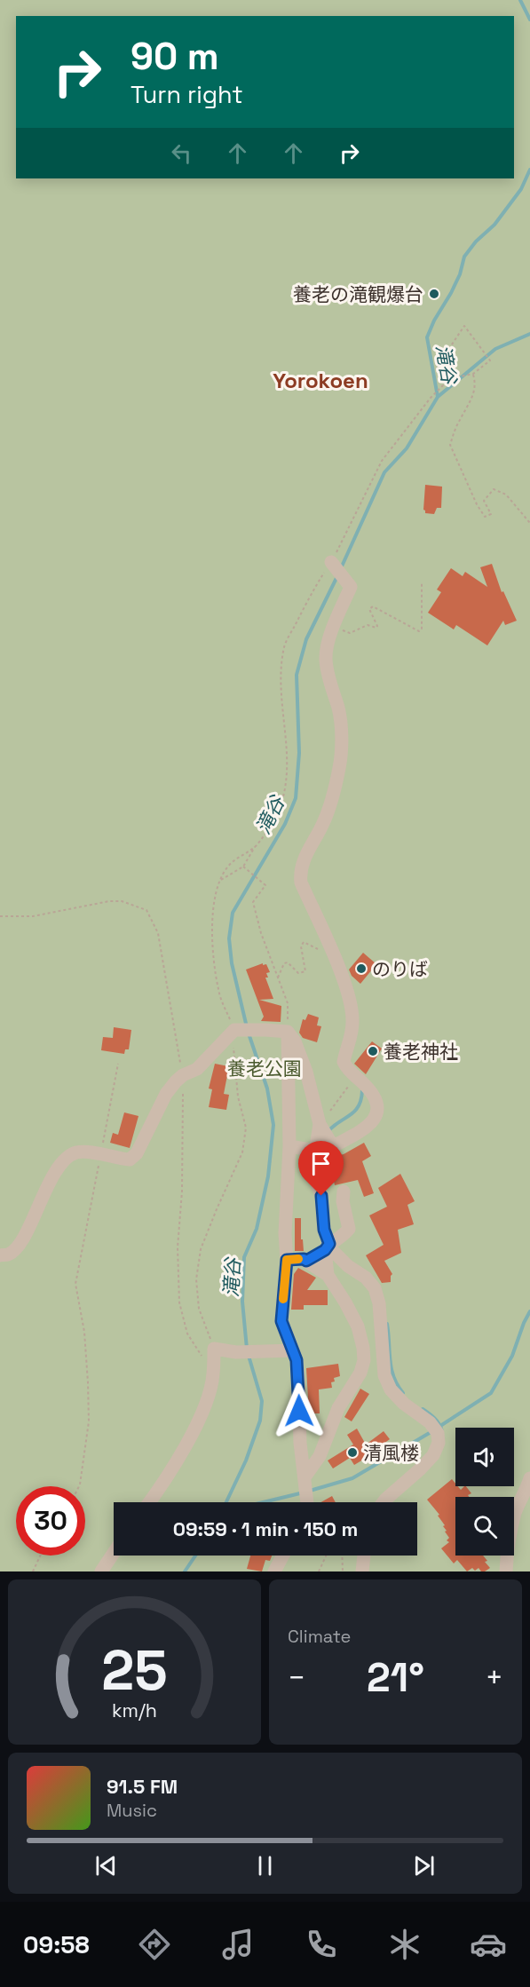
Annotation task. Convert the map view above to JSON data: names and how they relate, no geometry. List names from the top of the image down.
{
  "districts": ["Yorokoen"],
  "water": ["滝谷"],
  "parks": ["養老公園"],
  "places": [
    "養老の滝観爆台",
    "のりば",
    "養老神社",
    "清風楼"
  ],
  "page": {
    "turn": ["90 m", "Turn right"],
    "limit": "30",
    "trip": "09:59 · 1 min · 150 m",
    "tile": "Climate",
    "heat": ["−", "21°", "+"],
    "song": ["91.5 FM", "Music"],
    "tabs": "09:58",
    "gauge": ["25", "km/h"]
  }
}
